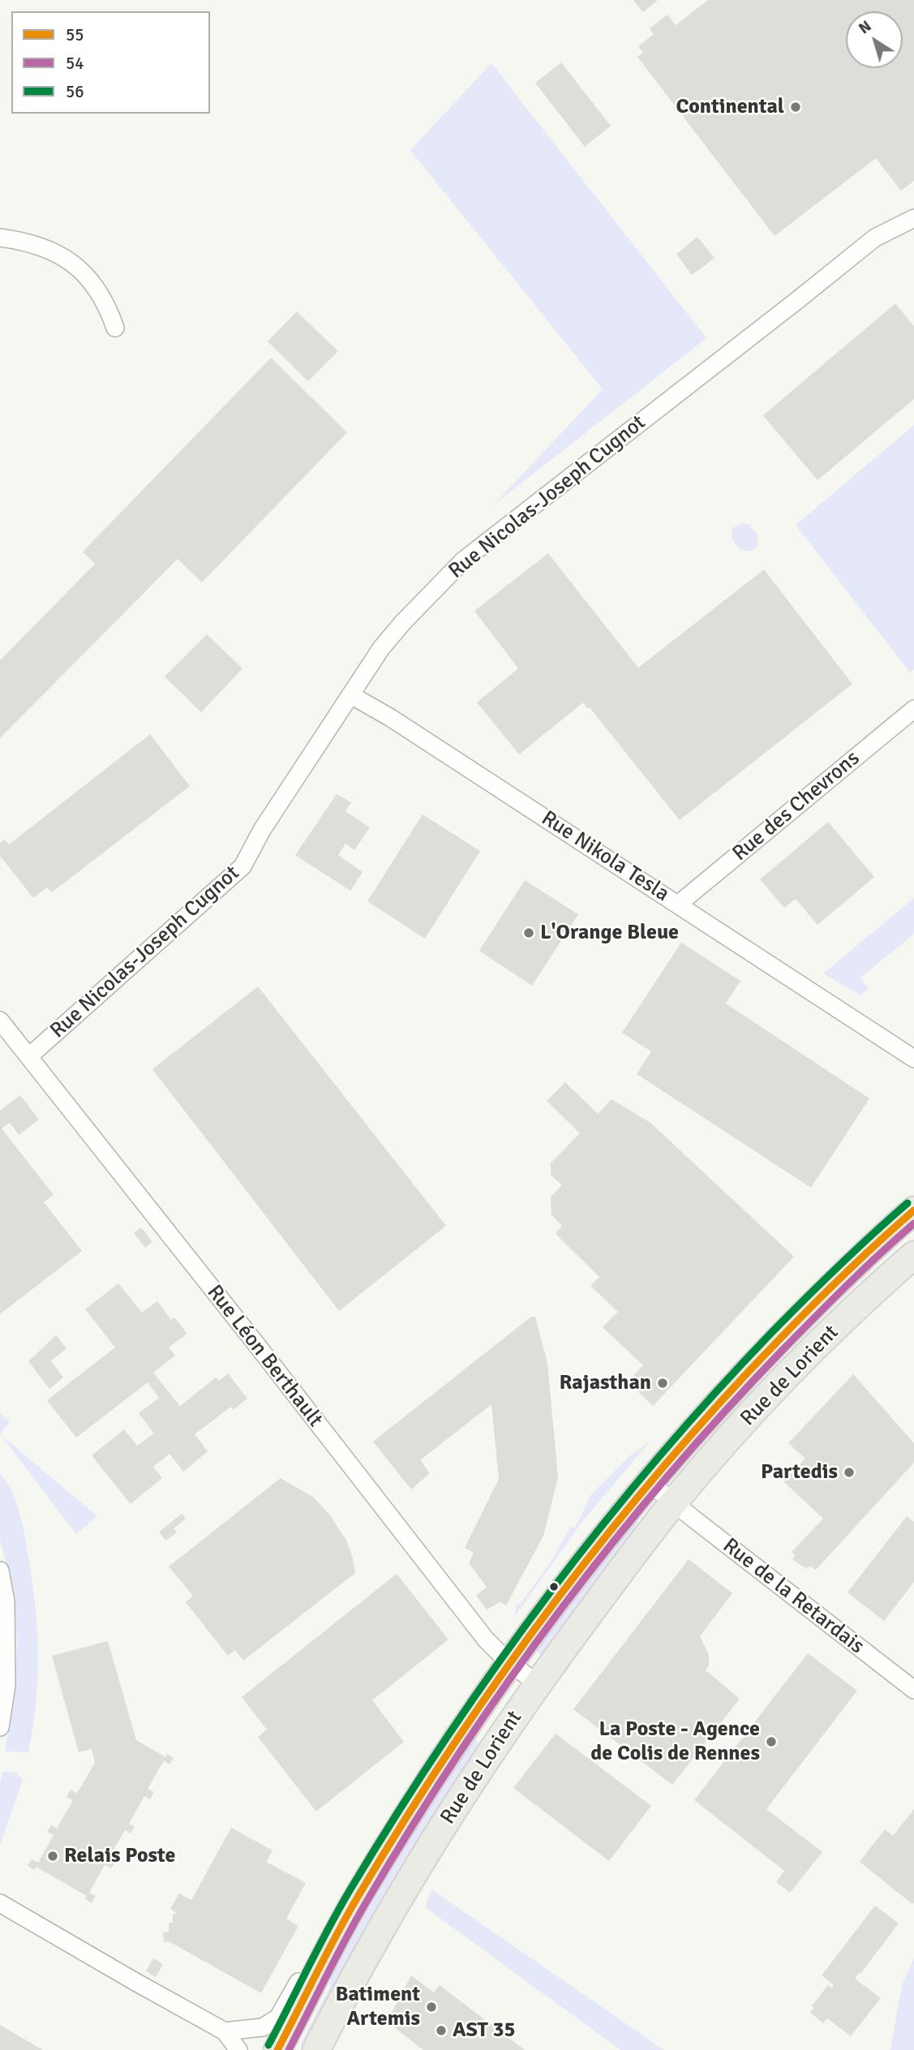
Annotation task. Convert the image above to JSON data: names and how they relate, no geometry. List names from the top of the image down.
{
  "streets": {
    "main road": ["Rue de Lorient"],
    "street": [
      "Rue Nicolas-Joseph Cugnot",
      "Rue des Chevrons",
      "Rue Nikola Tesla",
      "Rue Léon Berthault",
      "Rue de la Retardais"
    ]
  },
  "crossings": [
    ["Rue Nicolas-Joseph Cugnot", "Rue Nikola Tesla"],
    ["Rue Nicolas-Joseph Cugnot", "Rue Léon Berthault"],
    ["Rue des Chevrons", "Rue Nikola Tesla"],
    ["Rue Léon Berthault", "Rue de Lorient"],
    ["Rue de Lorient", "Rue de la Retardais"]
  ],
  "places": [
    "Continental",
    "L'Orange Bleue",
    "Rajasthan",
    "Partedis",
    "La Poste - Agence de Colis de Rennes",
    "Relais Poste",
    "Batiment Artemis",
    "AST 35"
  ],
  "lines": ["transit line 56", "transit line 55", "transit line 54"],
  "legend": ["55", "54", "56"],
  "north": "top left"
}
